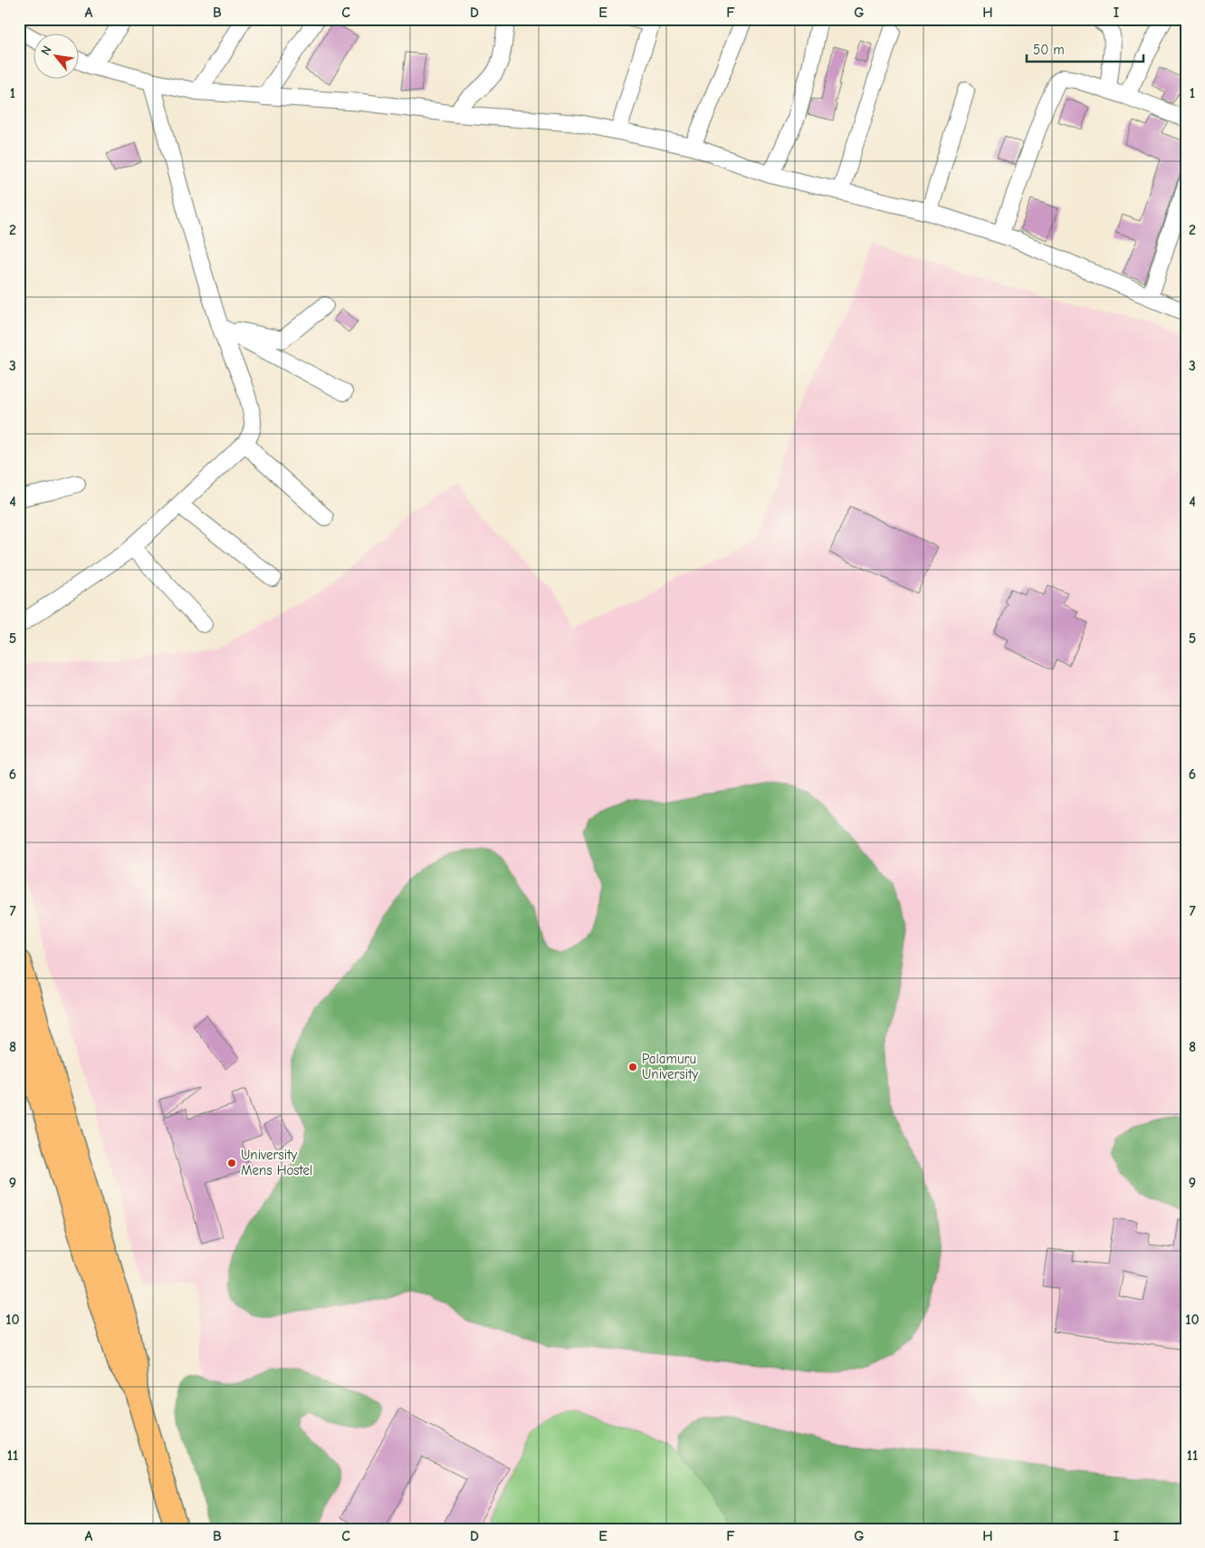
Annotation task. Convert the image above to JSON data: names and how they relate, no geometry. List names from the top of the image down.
{
  "places": ["Palamuru University", "University Mens Hostel"],
  "scale_bar": "50 m",
  "north": "top left",
  "grid": {
    "columns": [
      "A",
      "B",
      "C",
      "D",
      "E",
      "F",
      "G",
      "H",
      "I"
    ],
    "rows": [
      "1",
      "2",
      "3",
      "4",
      "5",
      "6",
      "7",
      "8",
      "9",
      "10",
      "11"
    ]
  }
}
